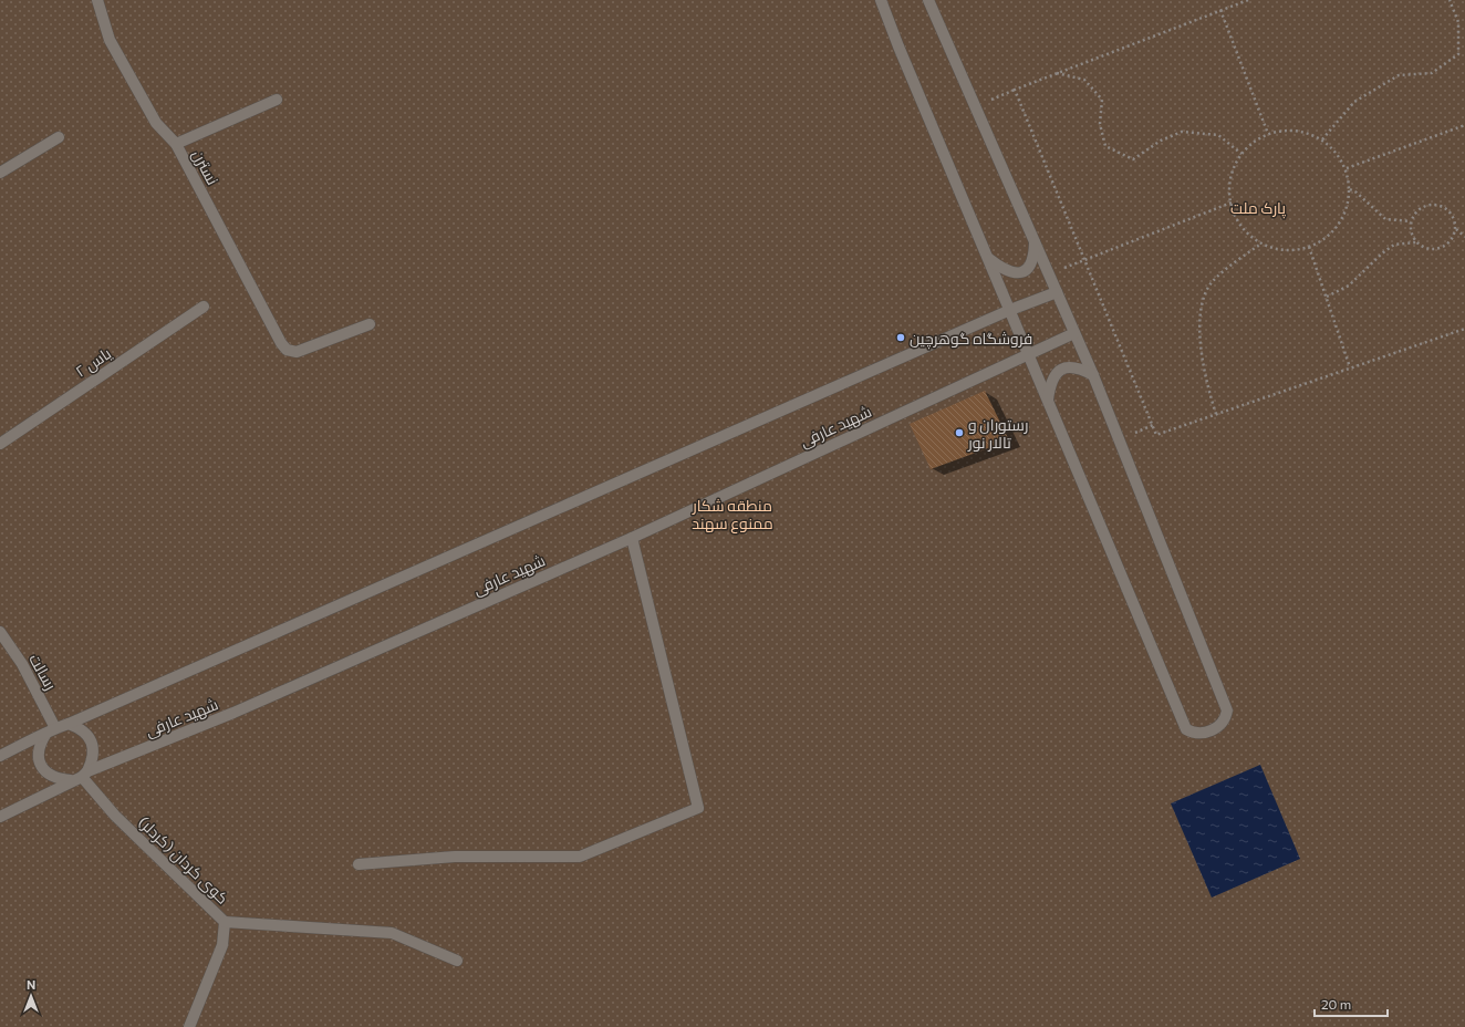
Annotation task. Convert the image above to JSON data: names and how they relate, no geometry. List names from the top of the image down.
{
  "streets": {
    "street": [
      "نسترن",
      "یاس ۲",
      "شهید عارفی",
      "رسالت",
      "کوی کردان (کردلر)"
    ]
  },
  "crossings": [
    ["شهید عارفی", "رسالت"],
    ["شهید عارفی", "کوی کردان (کردلر)"],
    ["رسالت", "کوی کردان (کردلر)"]
  ],
  "parks": ["پارک ملت", "منطقه شکار ممنوع سهند"],
  "places": ["فروشگاه گوهرچین", "رستوران و تالار نور"],
  "scale_bar": "20 m",
  "north": "top"
}
